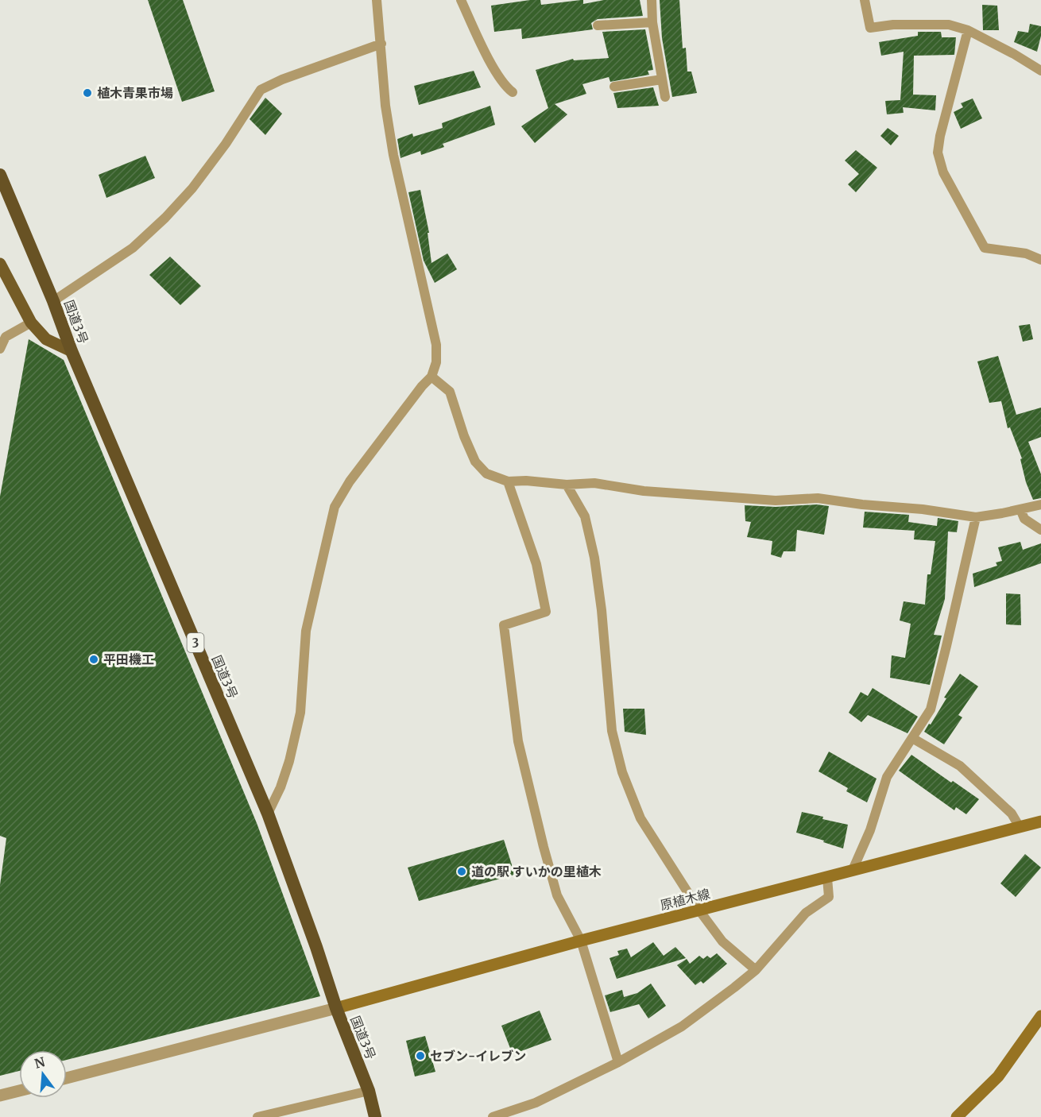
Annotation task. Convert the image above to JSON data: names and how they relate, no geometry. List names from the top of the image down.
{
  "streets": {
    "highway": ["国道3号", "3"],
    "main road": ["原植木線"]
  },
  "crossings": [
    ["国道3号", "原植木線"]
  ],
  "places": [
    "植木青果市場",
    "平田機工",
    "道の駅 すいかの里植木",
    "セブン-イレブン"
  ],
  "north": "top"
}
